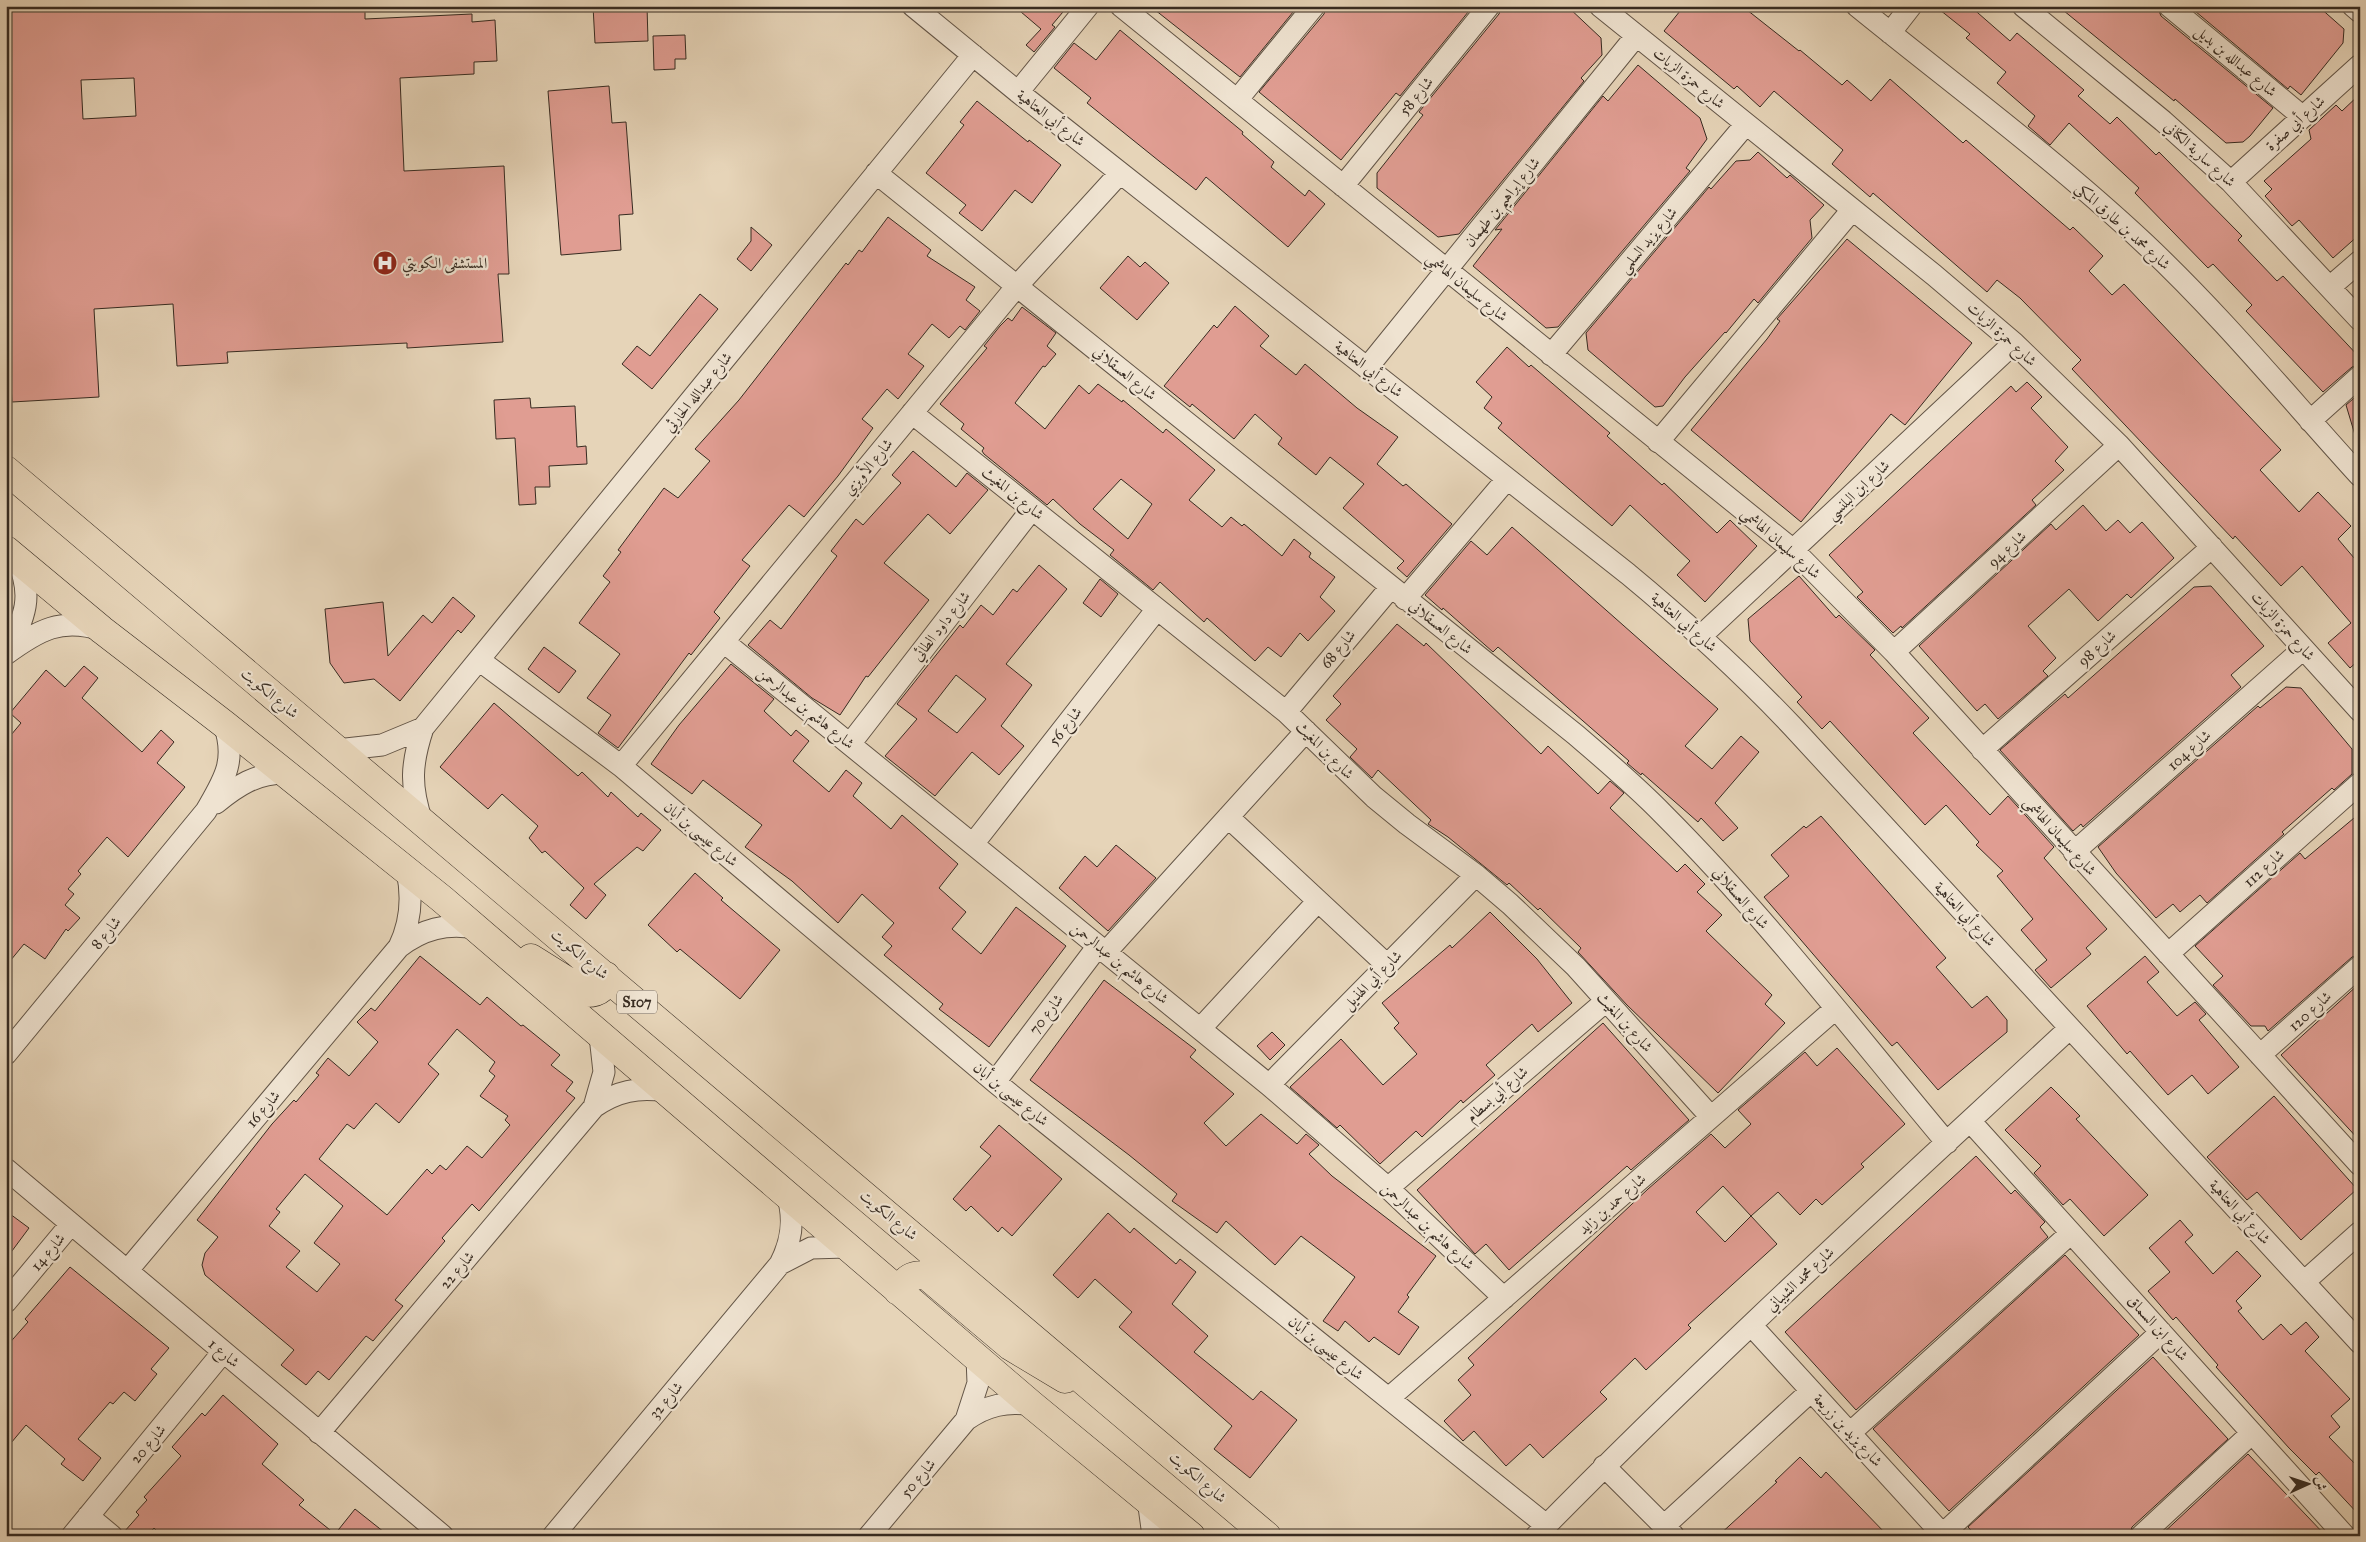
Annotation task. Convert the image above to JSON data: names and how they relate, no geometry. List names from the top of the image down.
{
  "streets": {
    "main road": ["شارع الكويت", "S107"],
    "street": [
      "شارع عبدالله بن بديل",
      "شارع حمزة الزيات",
      "شارع 58",
      "شارع أبي العتاهية",
      "شارع أبي صفرة",
      "شارع سارية الكناني",
      "شارع إبراهيم بن طهمان",
      "شارع محمد بن طارق المكي",
      "شارع يزيد السلمي",
      "شارع سليمان الهاشمي",
      "شارع العسقلاني",
      "شارع عبدالله الحارثي",
      "شارع الأوبزي",
      "شارع ابن البلنسي",
      "شارع بن المغيث",
      "شارع 94",
      "شارع داود الطائي",
      "شارع 98",
      "شارع 68",
      "شارع هاشم بن عبدالرحمن",
      "شارع 56",
      "شارع 104",
      "شارع عيسى بن أبان",
      "شارع 112",
      "شارع 8",
      "شارع أبي الهذيل",
      "شارع 120",
      "شارع 70",
      "شارع أبي بسطام",
      "شارع 16",
      "شارع حمد بن زايد",
      "شارع 14",
      "شارع 22",
      "شارع محمد الشيباني",
      "شارع ابن السماق",
      "شارع 1",
      "شارع 32",
      "شارع يزيد بن زريعة",
      "شارع 20",
      "شارع 50"
    ]
  },
  "crossings": [
    ["شارع عبدالله بن بديل", "شارع أبي صفرة"],
    ["شارع حمزة الزيات", "شارع إبراهيم بن طهمان"],
    ["شارع حمزة الزيات", "شارع يزيد السلمي"],
    ["شارع حمزة الزيات", "شارع ابن البلنسي"],
    ["شارع حمزة الزيات", "شارع 94"],
    ["شارع حمزة الزيات", "شارع 98"],
    ["شارع حمزة الزيات", "شارع 104"],
    ["شارع 58", "شارع سليمان الهاشمي"],
    ["شارع أبي العتاهية", "شارع إبراهيم بن طهمان"],
    ["شارع أبي العتاهية", "شارع عبدالله الحارثي"],
    ["شارع أبي العتاهية", "شارع الأوبزي"],
    ["شارع أبي العتاهية", "شارع ابن البلنسي"],
    ["شارع أبي العتاهية", "شارع 68"],
    ["شارع أبي العتاهية", "شارع محمد الشيباني"],
    ["شارع أبي صفرة", "شارع سارية الكناني"],
    ["شارع إبراهيم بن طهمان", "شارع سليمان الهاشمي"],
    ["شارع يزيد السلمي", "شارع سليمان الهاشمي"],
    ["شارع سليمان الهاشمي", "شارع ابن البلنسي"],
    ["شارع سليمان الهاشمي", "شارع 94"],
    ["شارع سليمان الهاشمي", "شارع 98"],
    ["شارع سليمان الهاشمي", "شارع 104"],
    ["شارع سليمان الهاشمي", "شارع 112"],
    ["شارع سليمان الهاشمي", "شارع 120"],
    ["شارع العسقلاني", "شارع عبدالله الحارثي"],
    ["شارع العسقلاني", "شارع الأوبزي"],
    ["شارع العسقلاني", "شارع 68"],
    ["شارع العسقلاني", "شارع حمد بن زايد"],
    ["شارع العسقلاني", "شارع محمد الشيباني"],
    ["شارع عبدالله الحارثي", "شارع الكويت"],
    ["شارع عبدالله الحارثي", "شارع عيسى بن أبان"],
    ["شارع الأوبزي", "شارع بن المغيث"],
    ["شارع الأوبزي", "شارع هاشم بن عبدالرحمن"],
    ["شارع الأوبزي", "شارع عيسى بن أبان"],
    ["شارع بن المغيث", "شارع داود الطائي"],
    ["شارع بن المغيث", "شارع 68"],
    ["شارع بن المغيث", "شارع 56"],
    ["شارع بن المغيث", "شارع أبي الهذيل"],
    ["شارع بن المغيث", "شارع 70"],
    ["شارع بن المغيث", "شارع أبي بسطام"],
    ["شارع بن المغيث", "شارع حمد بن زايد"],
    ["شارع داود الطائي", "شارع هاشم بن عبدالرحمن"],
    ["شارع هاشم بن عبدالرحمن", "شارع 56"],
    ["شارع هاشم بن عبدالرحمن", "شارع أبي الهذيل"],
    ["شارع هاشم بن عبدالرحمن", "شارع 70"],
    ["شارع هاشم بن عبدالرحمن", "شارع أبي بسطام"],
    ["شارع هاشم بن عبدالرحمن", "شارع حمد بن زايد"],
    ["شارع عيسى بن أبان", "شارع 70"],
    ["شارع عيسى بن أبان", "شارع حمد بن زايد"],
    ["شارع عيسى بن أبان", "شارع محمد الشيباني"],
    ["شارع 16", "شارع 1"],
    ["شارع 14", "شارع 1"],
    ["شارع 22", "شارع 1"],
    ["شارع محمد الشيباني", "شارع ابن السماق"],
    ["شارع محمد الشيباني", "شارع يزيد بن زريعة"],
    ["شارع 1", "شارع 20"]
  ],
  "places": {
    "hospital": ["المستشفى الكويتي"]
  },
  "north": "right"
}
